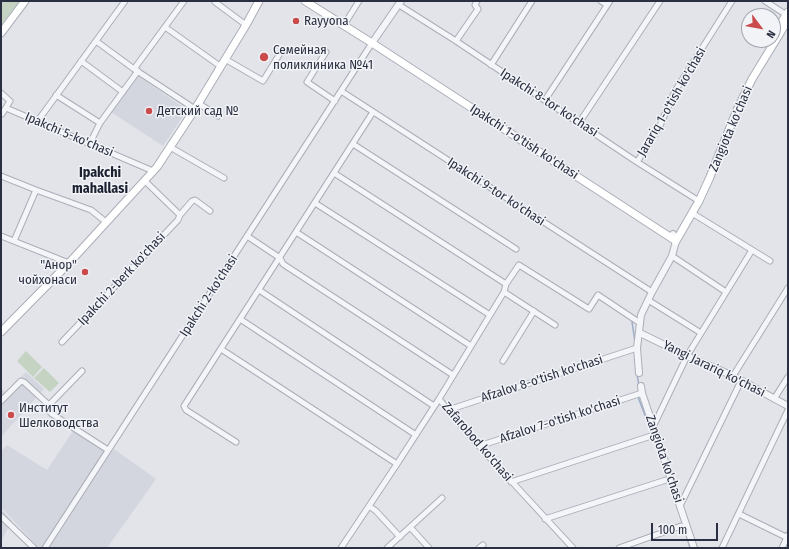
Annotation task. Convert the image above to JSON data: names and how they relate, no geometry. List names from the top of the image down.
{
  "streets": {
    "main road": ["Zangiota ko'chasi", "Ipakchi 1-o'tish ko'chasi"],
    "street": [
      "Jarariq 1-o'tish ko'chasi",
      "Ipakchi 8-tor ko'chasi",
      "Ipakchi 5-ko'chasi",
      "Ipakchi 9-tor ko'chasi",
      "Ipakchi 2-berk ko'chasi",
      "Ipakchi 2-ko'chasi",
      "Yangi Jarariq ko'chasi",
      "Afzalov 8-o'tish ko'chasi",
      "Afzalov 7-o'tish ko'chasi",
      "Zafarobod ko'chasi"
    ]
  },
  "crossings": [
    ["Jarariq 1-o'tish ko'chasi", "Ipakchi 8-tor ko'chasi"],
    ["Ipakchi 8-tor ko'chasi", "Zangiota ko'chasi"],
    ["Zangiota ko'chasi", "Ipakchi 1-o'tish ko'chasi"],
    ["Zangiota ko'chasi", "Ipakchi 9-tor ko'chasi"],
    ["Zangiota ko'chasi", "Yangi Jarariq ko'chasi"],
    ["Zangiota ko'chasi", "Afzalov 8-o'tish ko'chasi"],
    ["Zangiota ko'chasi", "Afzalov 7-o'tish ko'chasi"],
    ["Zangiota ko'chasi", "Zafarobod ko'chasi"],
    ["Ipakchi 1-o'tish ko'chasi", "Ipakchi 2-ko'chasi"],
    ["Ipakchi 9-tor ko'chasi", "Ipakchi 2-ko'chasi"],
    ["Afzalov 8-o'tish ko'chasi", "Zafarobod ko'chasi"],
    ["Afzalov 7-o'tish ko'chasi", "Zafarobod ko'chasi"]
  ],
  "districts": ["Ipakchi mahallasi"],
  "places": [
    "Rayyona",
    "Семейная поликлиника №41",
    "Детский сад №",
    "\"Анор\" чойхонаси",
    "Институт Шелководства"
  ],
  "scale_bar": "100 m",
  "north": "bottom right"
}
